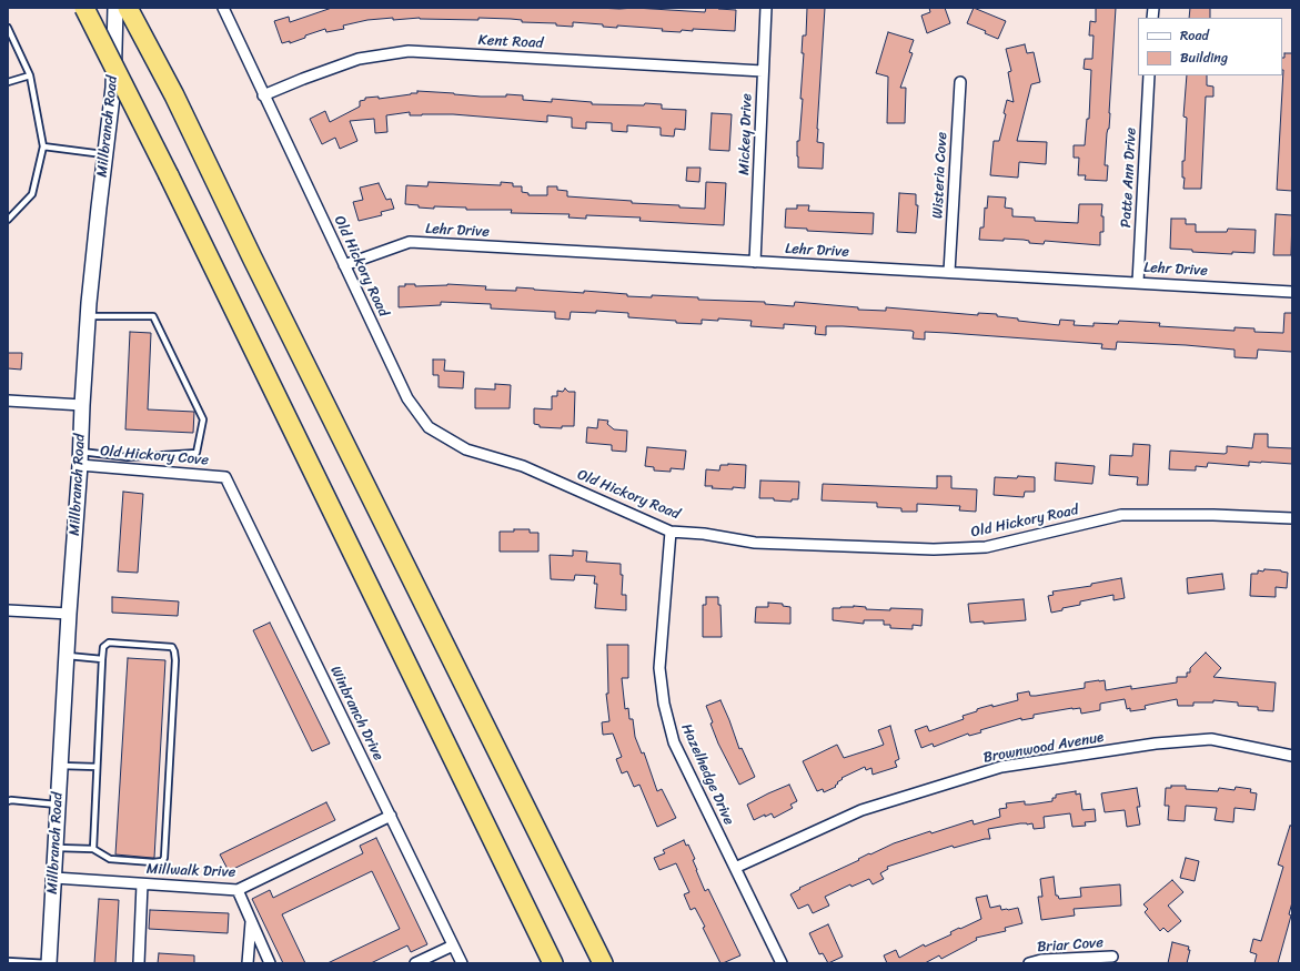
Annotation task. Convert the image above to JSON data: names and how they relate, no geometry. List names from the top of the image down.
{
  "streets": {
    "main road": ["Millbranch Road"],
    "street": [
      "Kent Road",
      "Mickey Drive",
      "Wisteria Cove",
      "Patte Ann Drive",
      "Lehr Drive",
      "Old Hickory Road",
      "Old Hickory Cove",
      "Winbranch Drive",
      "Brownwood Avenue",
      "Hazelhedge Drive",
      "Millwalk Drive",
      "Briar Cove"
    ]
  },
  "crossings": [
    ["Kent Road", "Mickey Drive"],
    ["Kent Road", "Old Hickory Road"],
    ["Millbranch Road", "Old Hickory Cove"],
    ["Millbranch Road", "Millwalk Drive"],
    ["Mickey Drive", "Lehr Drive"],
    ["Wisteria Cove", "Lehr Drive"],
    ["Patte Ann Drive", "Lehr Drive"],
    ["Lehr Drive", "Old Hickory Road"],
    ["Old Hickory Road", "Hazelhedge Drive"],
    ["Old Hickory Cove", "Winbranch Drive"],
    ["Winbranch Drive", "Millwalk Drive"],
    ["Brownwood Avenue", "Hazelhedge Drive"]
  ],
  "legend": ["Road", "Building"]
}
